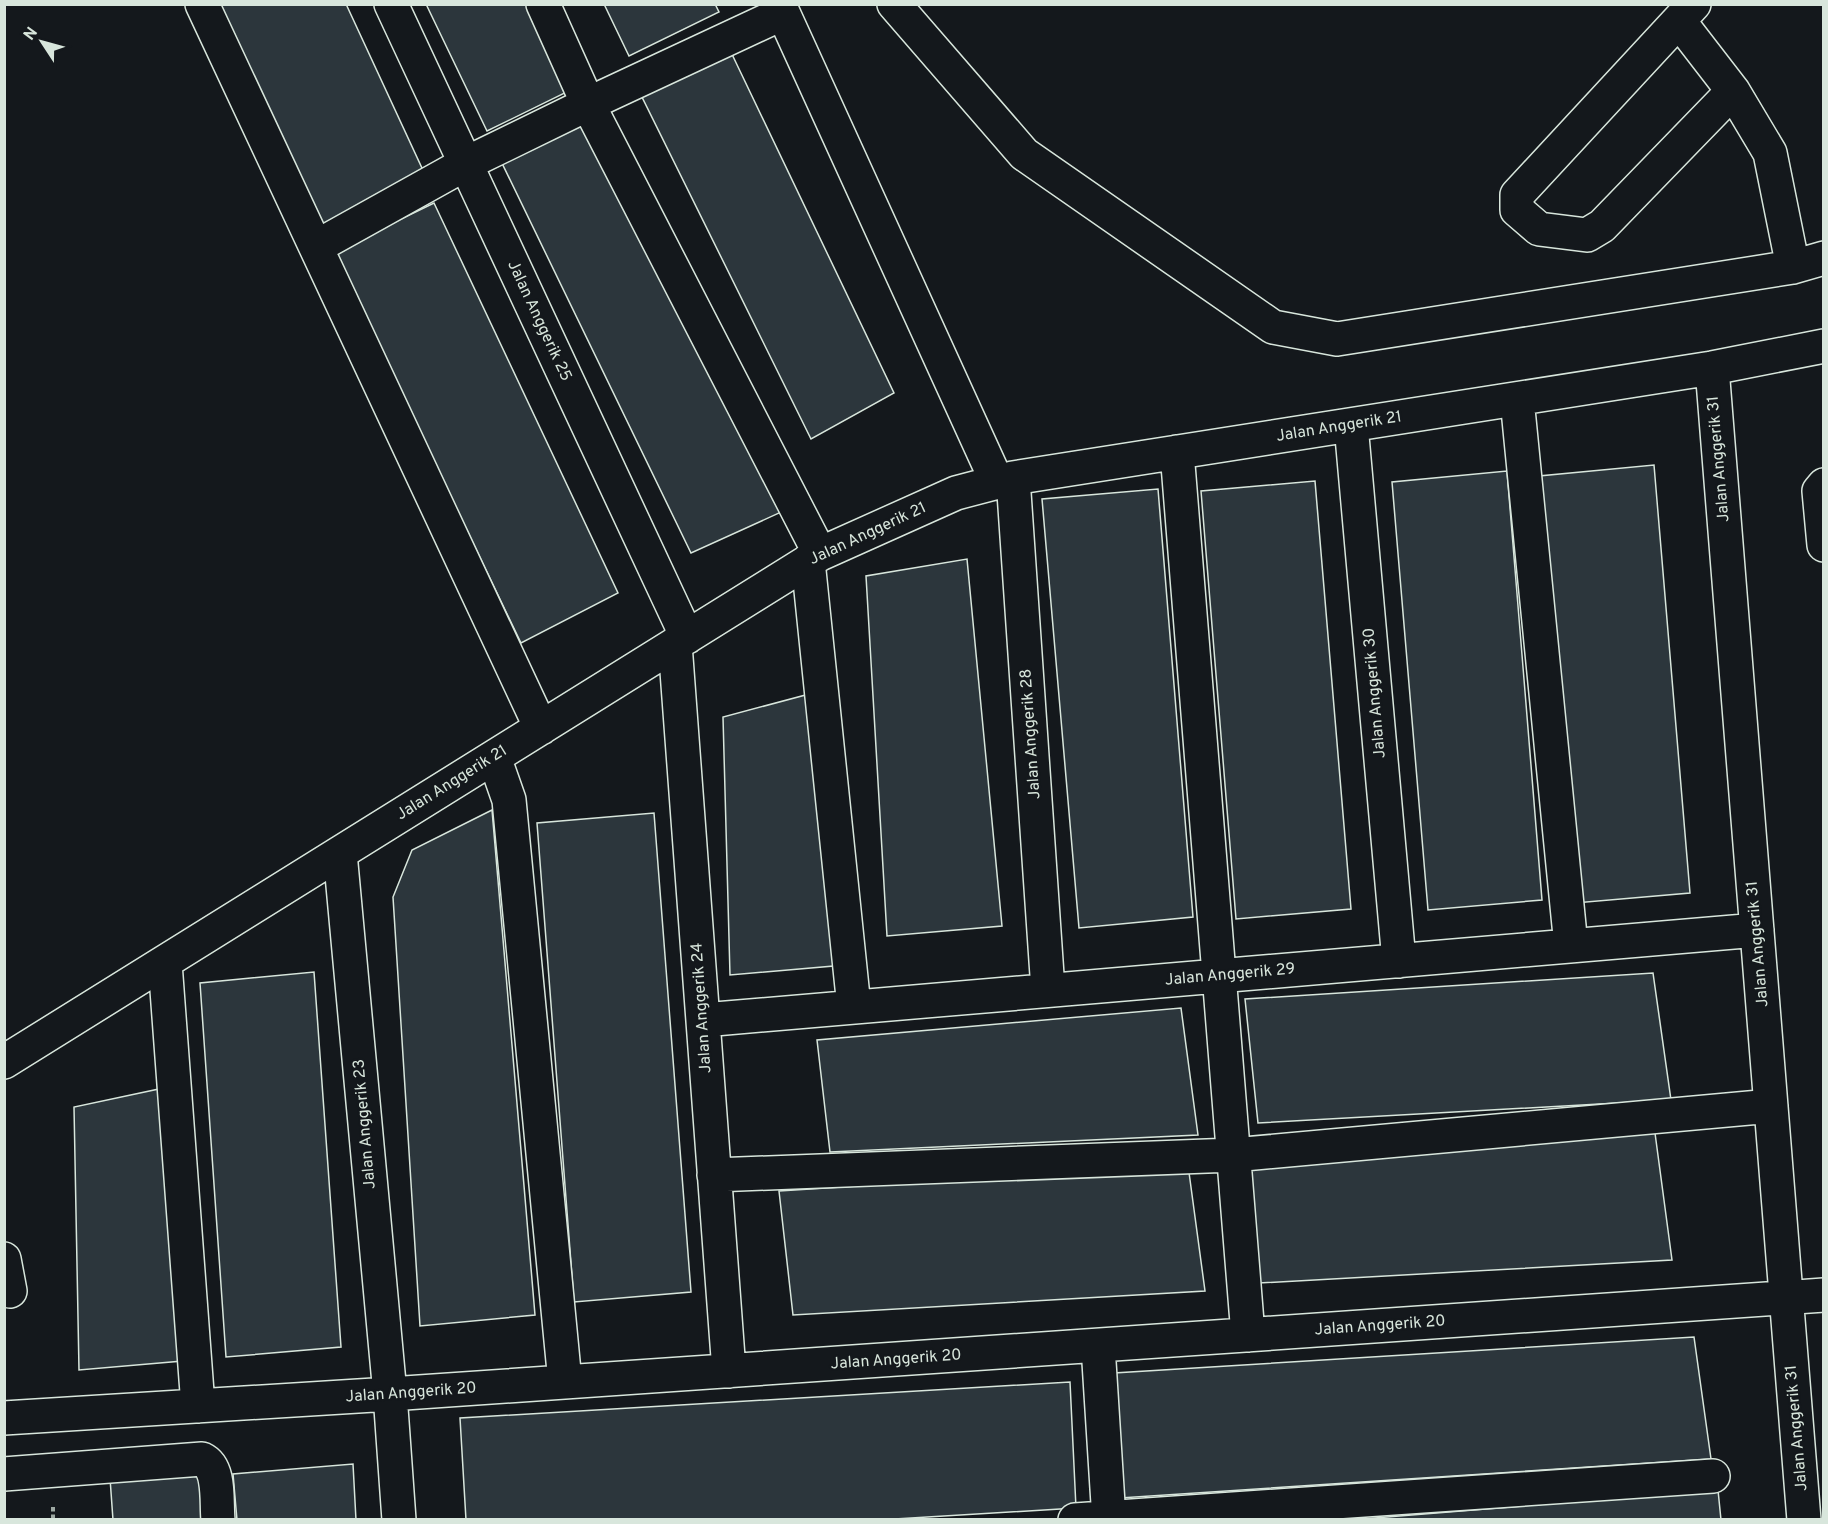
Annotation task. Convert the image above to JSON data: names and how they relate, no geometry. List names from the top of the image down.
{
  "streets": {
    "street": [
      "Jalan Anggerik 25",
      "Jalan Anggerik 21",
      "Jalan Anggerik 31",
      "Jalan Anggerik 30",
      "Jalan Anggerik 28",
      "Jalan Anggerik 29",
      "Jalan Anggerik 24",
      "Jalan Anggerik 23",
      "Jalan Anggerik 20"
    ]
  },
  "crossings": [
    ["Jalan Anggerik 25", "Jalan Anggerik 21"],
    ["Jalan Anggerik 25", "Jalan Anggerik 24"],
    ["Jalan Anggerik 21", "Jalan Anggerik 31"],
    ["Jalan Anggerik 21", "Jalan Anggerik 30"],
    ["Jalan Anggerik 21", "Jalan Anggerik 28"],
    ["Jalan Anggerik 21", "Jalan Anggerik 24"],
    ["Jalan Anggerik 21", "Jalan Anggerik 23"],
    ["Jalan Anggerik 31", "Jalan Anggerik 29"],
    ["Jalan Anggerik 31", "Jalan Anggerik 20"],
    ["Jalan Anggerik 30", "Jalan Anggerik 29"],
    ["Jalan Anggerik 28", "Jalan Anggerik 29"],
    ["Jalan Anggerik 29", "Jalan Anggerik 24"],
    ["Jalan Anggerik 24", "Jalan Anggerik 20"],
    ["Jalan Anggerik 23", "Jalan Anggerik 20"]
  ],
  "north": "top left"
}
